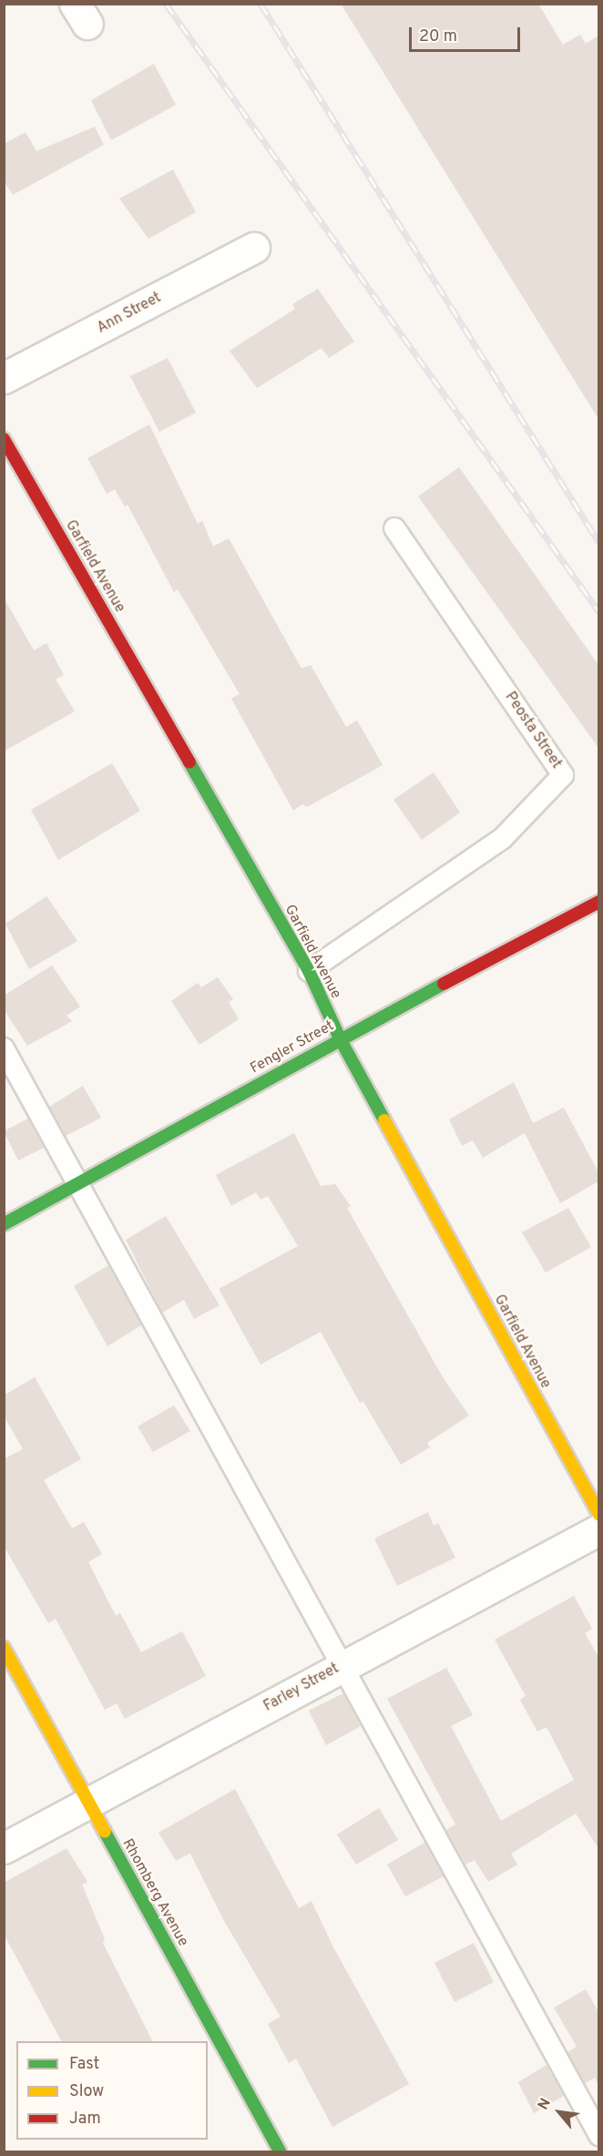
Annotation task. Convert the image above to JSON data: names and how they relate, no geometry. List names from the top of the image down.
{
  "streets": {
    "main road": ["Garfield Avenue", "Fengler Street", "Rhomberg Avenue"],
    "street": ["Ann Street", "Farley Street"],
    "lane": ["Peosta Street"]
  },
  "crossings": [
    ["Garfield Avenue", "Peosta Street"],
    ["Garfield Avenue", "Fengler Street"],
    ["Farley Street", "Rhomberg Avenue"]
  ],
  "legend": ["Fast", "Slow", "Jam"],
  "scale_bar": "20 m",
  "north": "top left"
}
